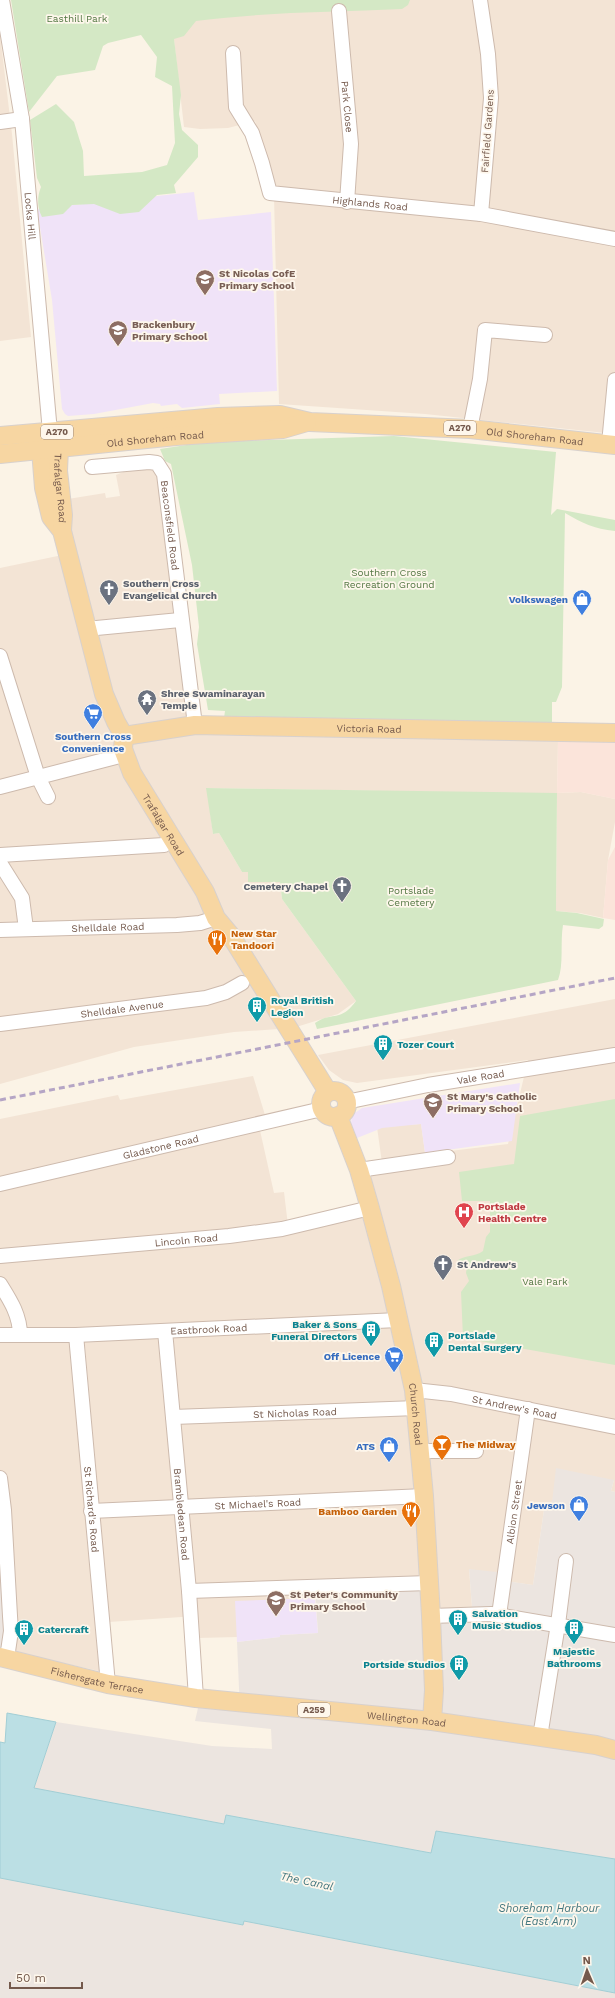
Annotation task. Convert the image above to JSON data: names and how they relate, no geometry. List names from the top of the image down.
{
  "streets": {
    "main road": [
      "A270",
      "Old Shoreham Road",
      "Trafalgar Road",
      "Victoria Road",
      "Church Road",
      "Fishersgate Terrace",
      "A259",
      "Wellington Road"
    ],
    "street": [
      "Park Close",
      "Fairfield Gardens",
      "Highlands Road",
      "Locks Hill",
      "Beaconsfield Road",
      "Shelldale Road",
      "Shelldale Avenue",
      "Vale Road",
      "Gladstone Road",
      "Lincoln Road",
      "Eastbrook Road",
      "St Andrew's Road",
      "St Nicholas Road",
      "St Michael's Road",
      "St Richard's Road",
      "Albion Street",
      "Brambledean Road"
    ]
  },
  "crossings": [
    ["Park Close", "Highlands Road"],
    ["Fairfield Gardens", "Highlands Road"],
    ["Locks Hill", "Old Shoreham Road"],
    ["Locks Hill", "Trafalgar Road"],
    ["Old Shoreham Road", "Trafalgar Road"],
    ["Trafalgar Road", "Victoria Road"],
    ["Trafalgar Road", "Shelldale Road"],
    ["Trafalgar Road", "Vale Road"],
    ["Trafalgar Road", "Gladstone Road"],
    ["Trafalgar Road", "Church Road"],
    ["Beaconsfield Road", "Victoria Road"],
    ["Vale Road", "Gladstone Road"],
    ["Vale Road", "Church Road"],
    ["Gladstone Road", "Church Road"],
    ["Lincoln Road", "Church Road"],
    ["Eastbrook Road", "Church Road"],
    ["Eastbrook Road", "St Richard's Road"],
    ["Eastbrook Road", "Brambledean Road"],
    ["St Andrew's Road", "Church Road"],
    ["St Andrew's Road", "Albion Street"],
    ["St Nicholas Road", "Church Road"],
    ["St Nicholas Road", "Brambledean Road"],
    ["Church Road", "St Michael's Road"],
    ["Church Road", "Wellington Road"],
    ["St Michael's Road", "St Richard's Road"],
    ["St Michael's Road", "Brambledean Road"],
    ["St Richard's Road", "Fishersgate Terrace"],
    ["Brambledean Road", "Fishersgate Terrace"],
    ["Brambledean Road", "Wellington Road"],
    ["Fishersgate Terrace", "Wellington Road"]
  ],
  "water": ["The Canal", "Shoreham Harbour (East Arm)"],
  "parks": [
    "Easthill Park",
    "Southern Cross Recreation Ground",
    "Portslade Cemetery",
    "Vale Park"
  ],
  "places": {
    "school or university": [
      "St Nicolas CofE Primary School",
      "Brackenbury Primary School",
      "St Mary's Catholic Primary School",
      "St Peter's Community Primary School"
    ],
    "church": ["Southern Cross Evangelical Church", "Cemetery Chapel", "St Andrew's"],
    "shop": ["Volkswagen", "ATS", "Jewson"],
    "temple": ["Shree Swaminarayan Temple"],
    "supermarket": ["Southern Cross Convenience", "Off Licence"],
    "restaurant": ["New Star Tandoori", "Bamboo Garden"],
    "building": [
      "Royal British Legion",
      "Tozer Court",
      "Baker & Sons Funeral Directors",
      "Portslade Dental Surgery",
      "Salvation Music Studios",
      "Majestic Bathrooms",
      "Catercraft",
      "Portside Studios"
    ],
    "hospital": ["Portslade Health Centre"],
    "bar": ["The Midway"]
  },
  "scale_bar": "50 m",
  "north": "top"
}
